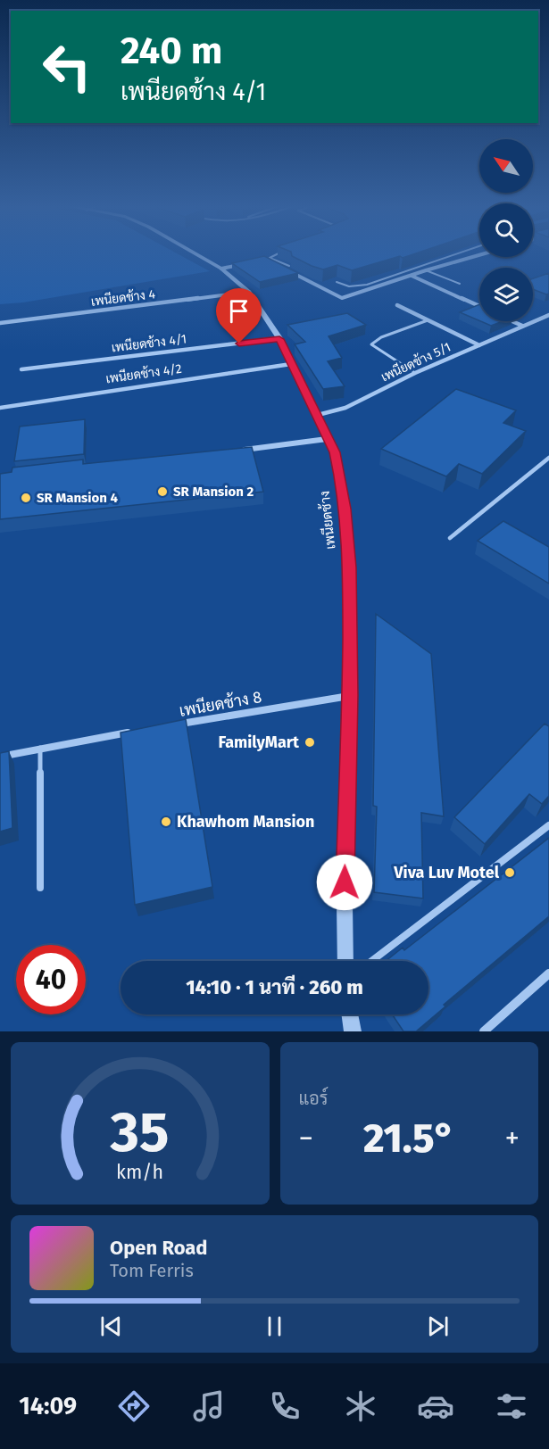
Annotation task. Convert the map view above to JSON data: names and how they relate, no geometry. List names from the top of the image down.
{
  "streets": {
    "street": [
      "เพนียดช้าง 4",
      "เพนียดช้าง 4/1",
      "เพนียดช้าง 5/1",
      "เพนียดช้าง 4/2",
      "เพนียดช้าง",
      "เพนียดช้าง 8"
    ]
  },
  "crossings": [
    ["เพนียดช้าง 4", "เพนียดช้าง"],
    ["เพนียดช้าง 4/1", "เพนียดช้าง"],
    ["เพนียดช้าง 5/1", "เพนียดช้าง"],
    ["เพนียดช้าง 4/2", "เพนียดช้าง"],
    ["เพนียดช้าง", "เพนียดช้าง 8"]
  ],
  "places": [
    "SR Mansion 2",
    "SR Mansion 4",
    "FamilyMart",
    "Khawhom Mansion",
    "Viva Luv Motel"
  ],
  "north": "top left",
  "page": {
    "turn": ["240 m", "เพนียดช้าง 4/1"],
    "limit": "40",
    "trip": "14:10 · 1 นาที · 260 m",
    "tile": "แอร์",
    "heat": ["−", "21.5°", "+"],
    "song": ["Open Road", "Tom Ferris"],
    "tabs": "14:09",
    "gauge": ["35", "km/h"]
  }
}
